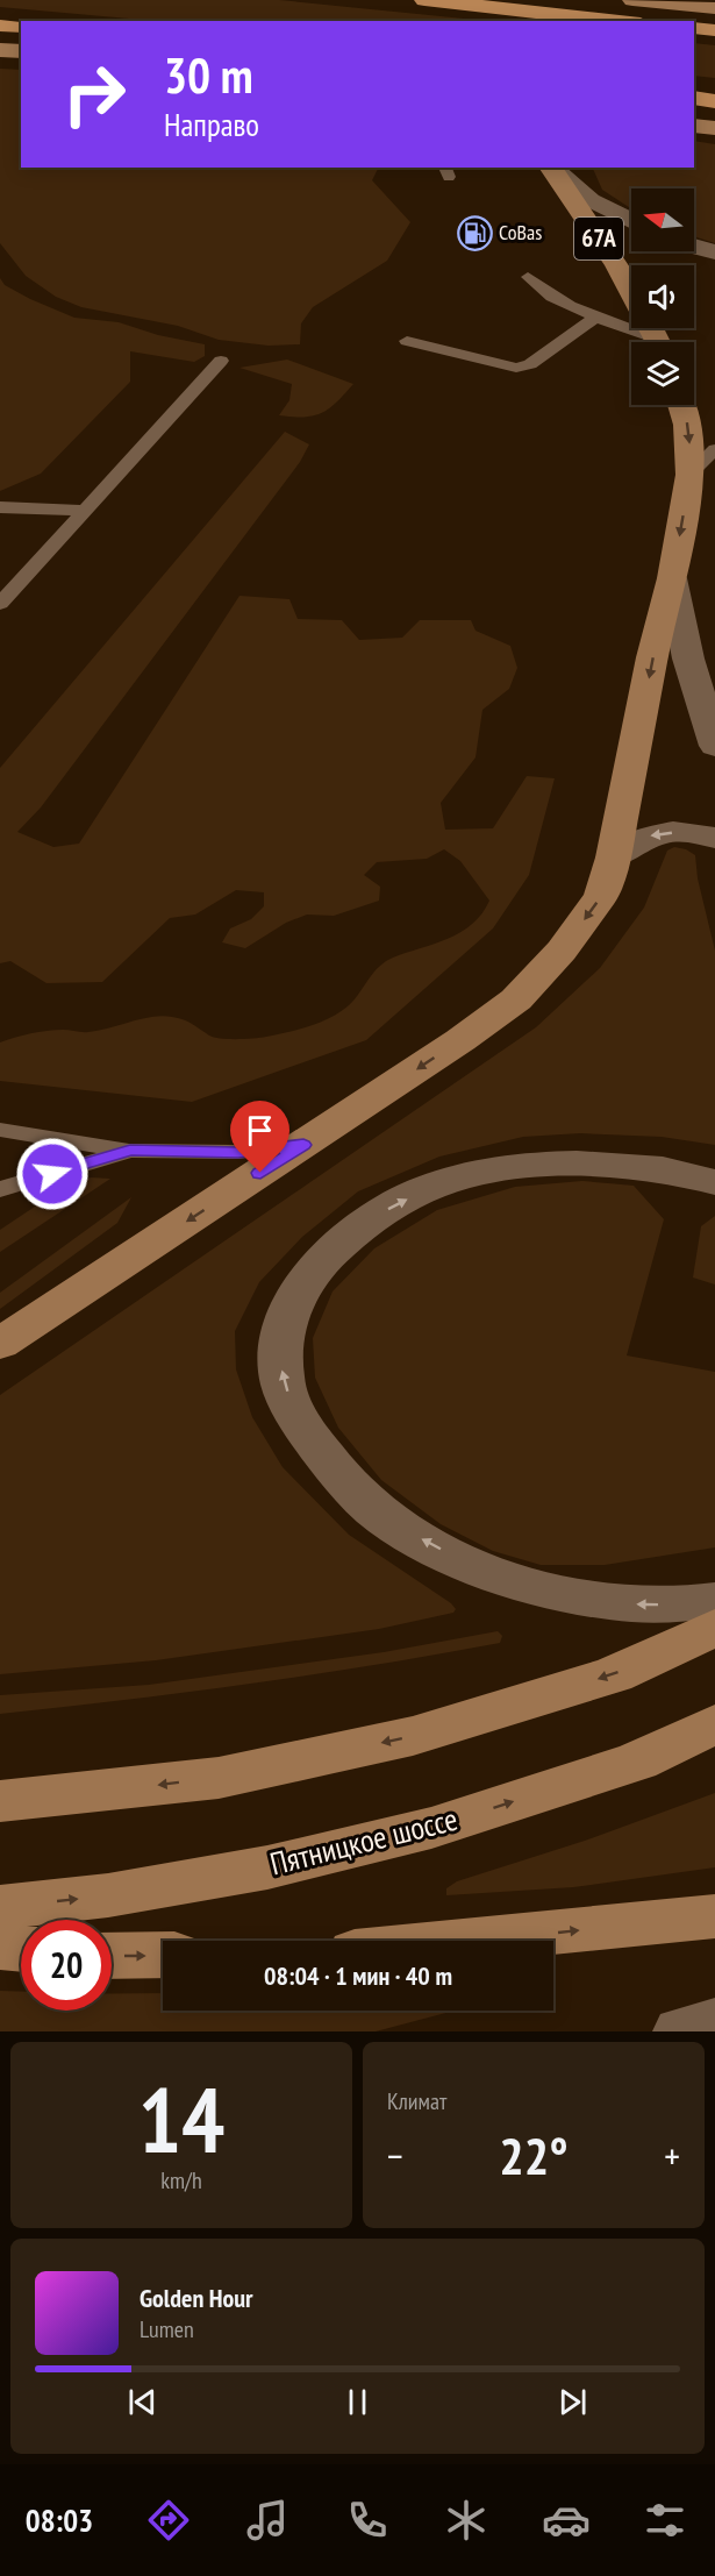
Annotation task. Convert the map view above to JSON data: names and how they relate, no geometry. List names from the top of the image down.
{
  "streets": {
    "main road": ["67A", "Пятницкое шоссе"]
  },
  "places": {
    "fuel station": ["CoBas"]
  },
  "north": "left",
  "page": {
    "turn": ["30 m", "Направо"],
    "limit": "20",
    "trip": "08:04 · 1 мин · 40 m",
    "tile": [
      ["14", "km/h"],
      "Климат"
    ],
    "heat": ["−", "22°", "+"],
    "song": ["Golden Hour", "Lumen"],
    "tabs": "08:03"
  }
}
